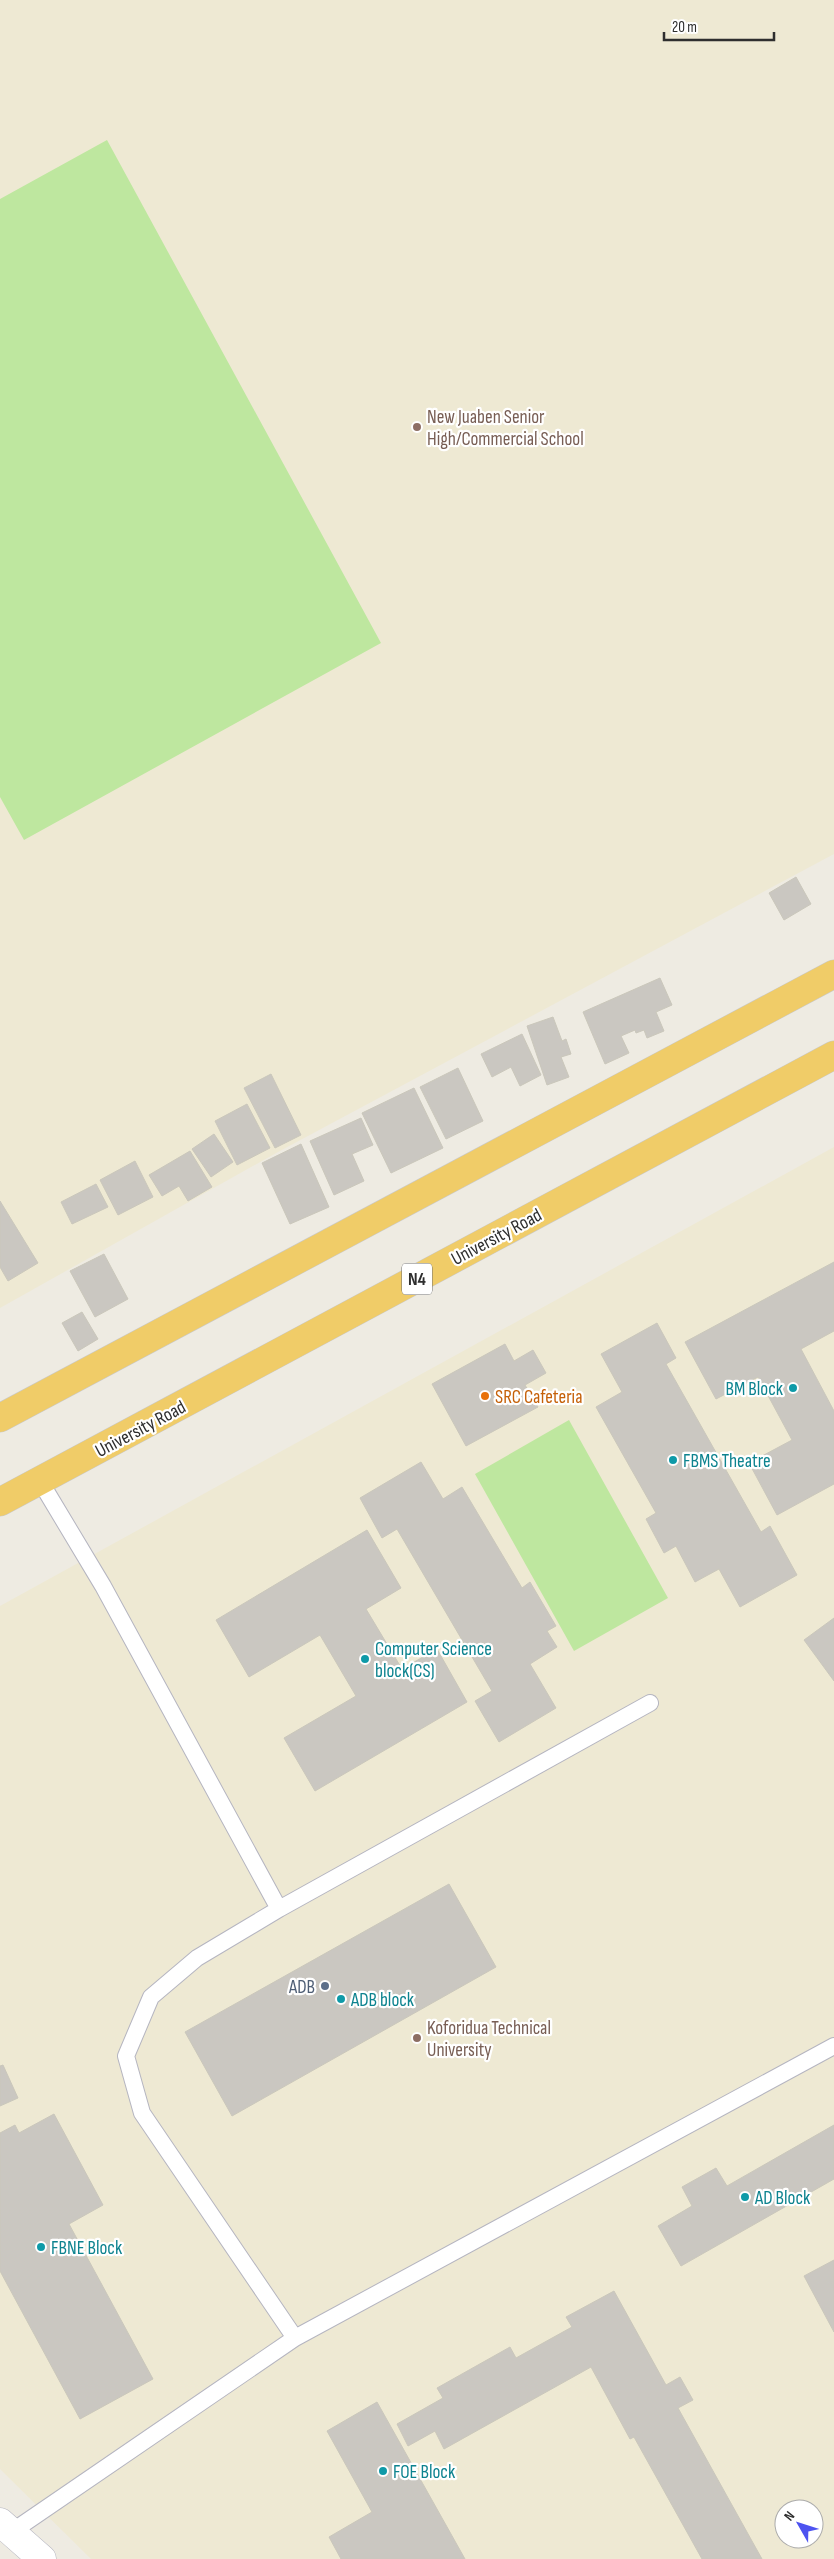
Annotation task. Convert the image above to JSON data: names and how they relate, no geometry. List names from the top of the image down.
{
  "streets": {
    "highway": ["University Road", "N4"]
  },
  "places": [
    "New Juaben Senior High/Commercial School",
    "BM Block",
    "SRC Cafeteria",
    "FBMS Theatre",
    "Computer Science block(CS)",
    "ADB",
    "ADB block",
    "Koforidua Technical University",
    "AD Block",
    "FBNE Block",
    "FOE Block"
  ],
  "scale_bar": "20 m",
  "north": "top left"
}
